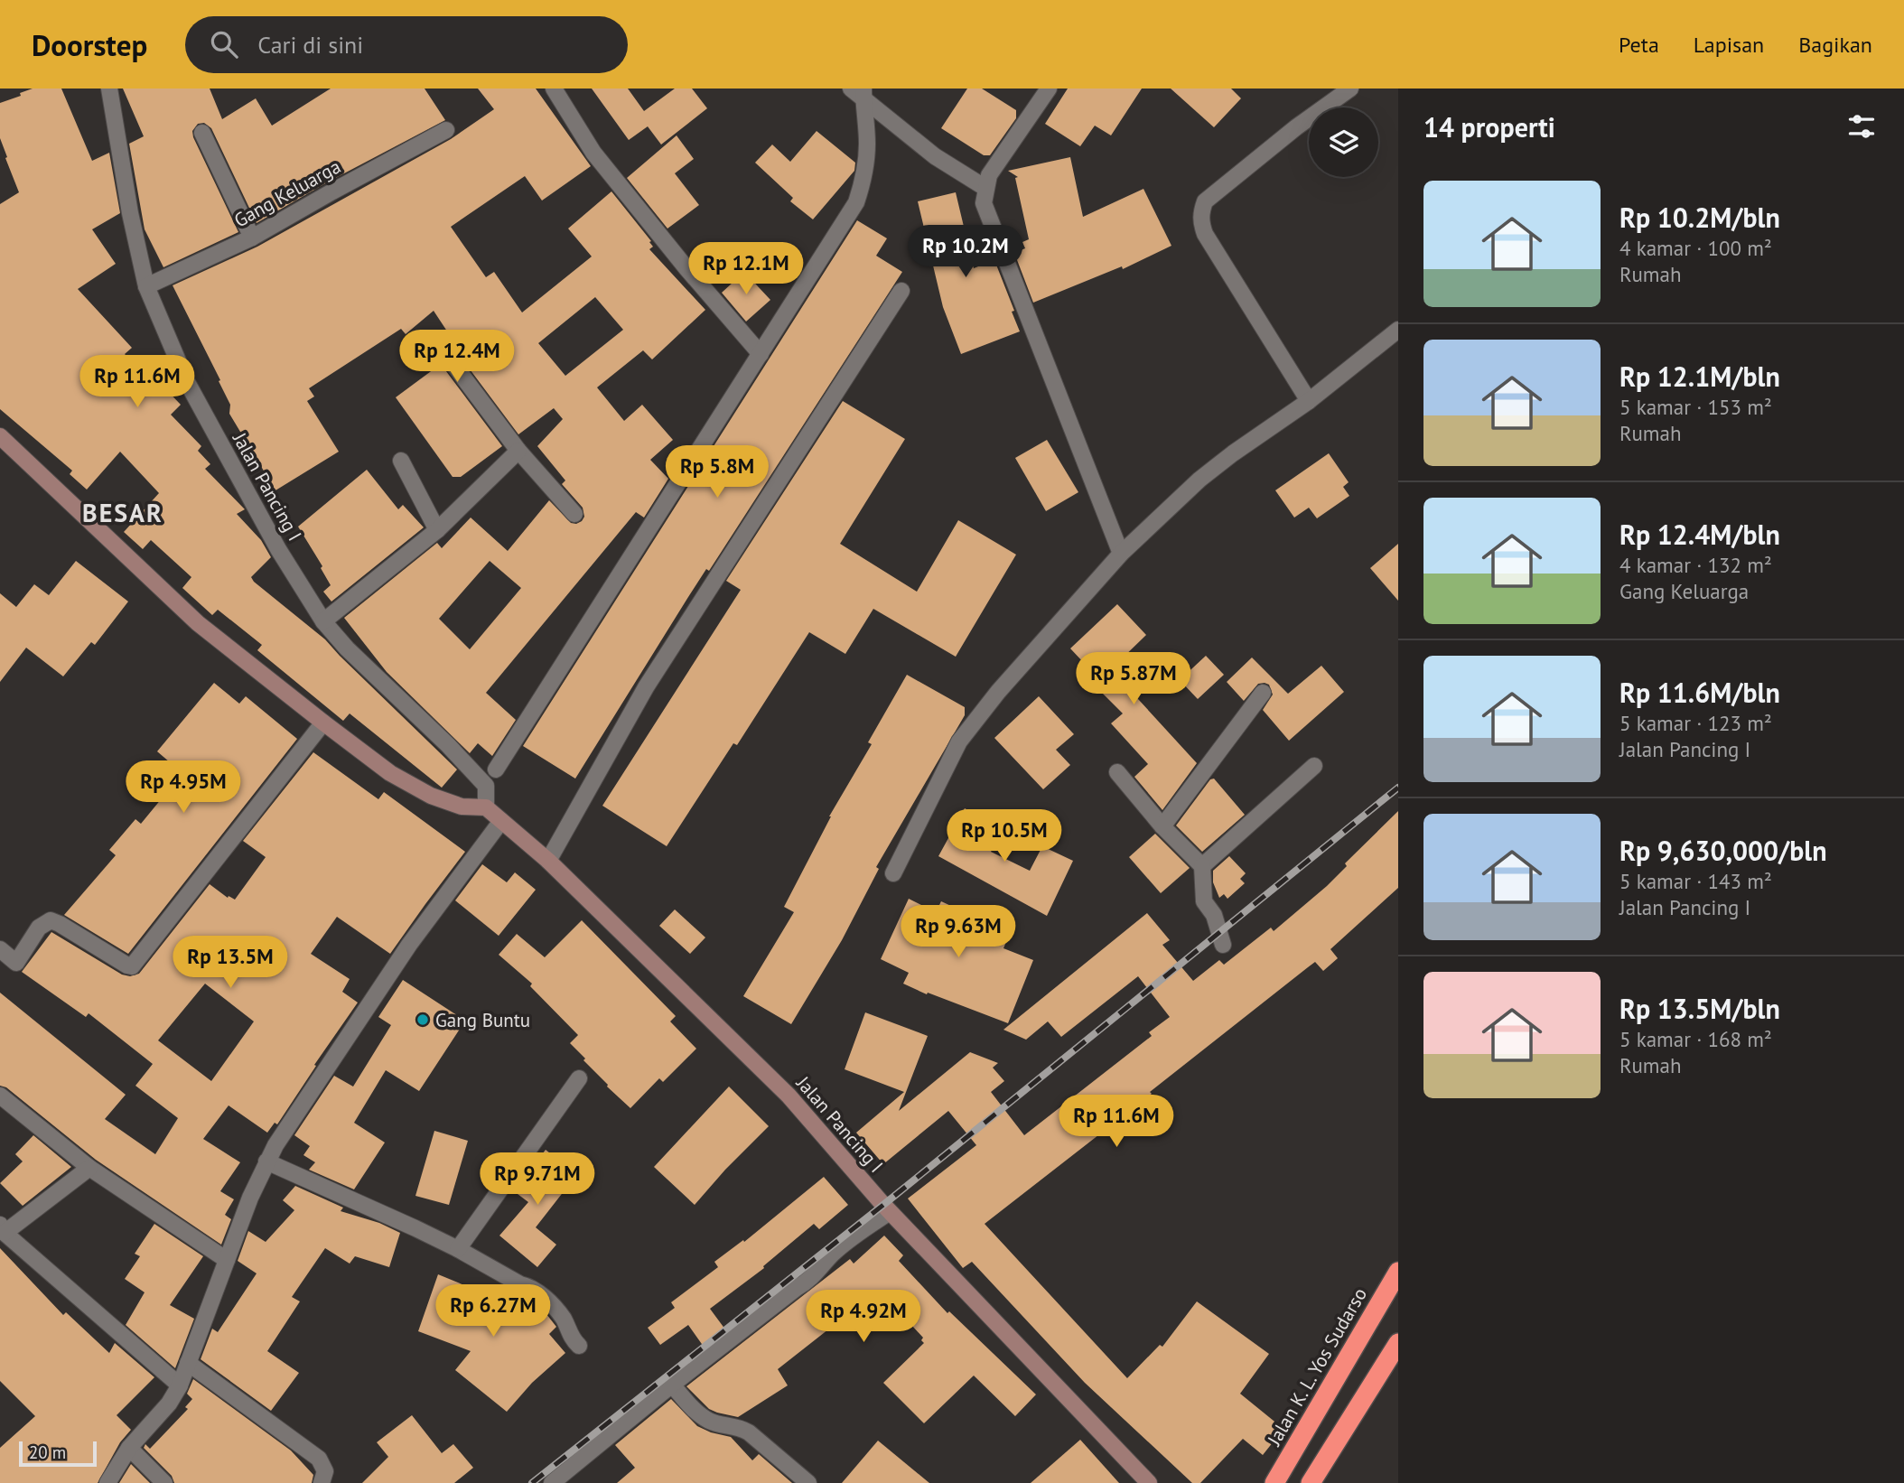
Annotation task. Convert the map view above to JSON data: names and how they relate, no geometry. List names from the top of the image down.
{
  "streets": {
    "highway": ["Jalan K. L. Yos Sudarso"],
    "main road": ["Jalan Pancing I"],
    "street": ["Gang Keluarga"]
  },
  "crossings": [
    ["Gang Keluarga", "Jalan Pancing I"]
  ],
  "districts": ["BESAR"],
  "places": ["Gang Buntu"],
  "scale_bar": "20 m",
  "page": {
    "header": "Doorstep",
    "search": "Cari di sini",
    "nav": ["Peta", "Lapisan", "Bagikan"],
    "heading": "14 properti",
    "list": [
      {
        "name": "Rp 10.2M/bln",
        "note": "4 kamar · 100 m² · Rumah"
      },
      {
        "name": "Rp 12.1M/bln",
        "note": "5 kamar · 153 m² · Rumah"
      },
      {
        "name": "Rp 12.4M/bln",
        "note": "4 kamar · 132 m² · Gang Keluarga"
      },
      {
        "name": "Rp 11.6M/bln",
        "note": "5 kamar · 123 m² · Jalan Pancing I"
      },
      {
        "name": "Rp 9,630,000/bln",
        "note": "5 kamar · 143 m² · Jalan Pancing I"
      },
      {
        "name": "Rp 13.5M/bln",
        "note": "5 kamar · 168 m² · Rumah"
      }
    ],
    "price": [
      "Rp 10.2M",
      "Rp 12.1M",
      "Rp 12.4M",
      "Rp 11.6M",
      "Rp 5.8M",
      "Rp 5.87M",
      "Rp 4.95M",
      "Rp 10.5M",
      "Rp 9.63M",
      "Rp 13.5M",
      "Rp 11.6M",
      "Rp 9.71M",
      "Rp 6.27M",
      "Rp 4.92M"
    ],
    "scale": "20 m"
  }
}
